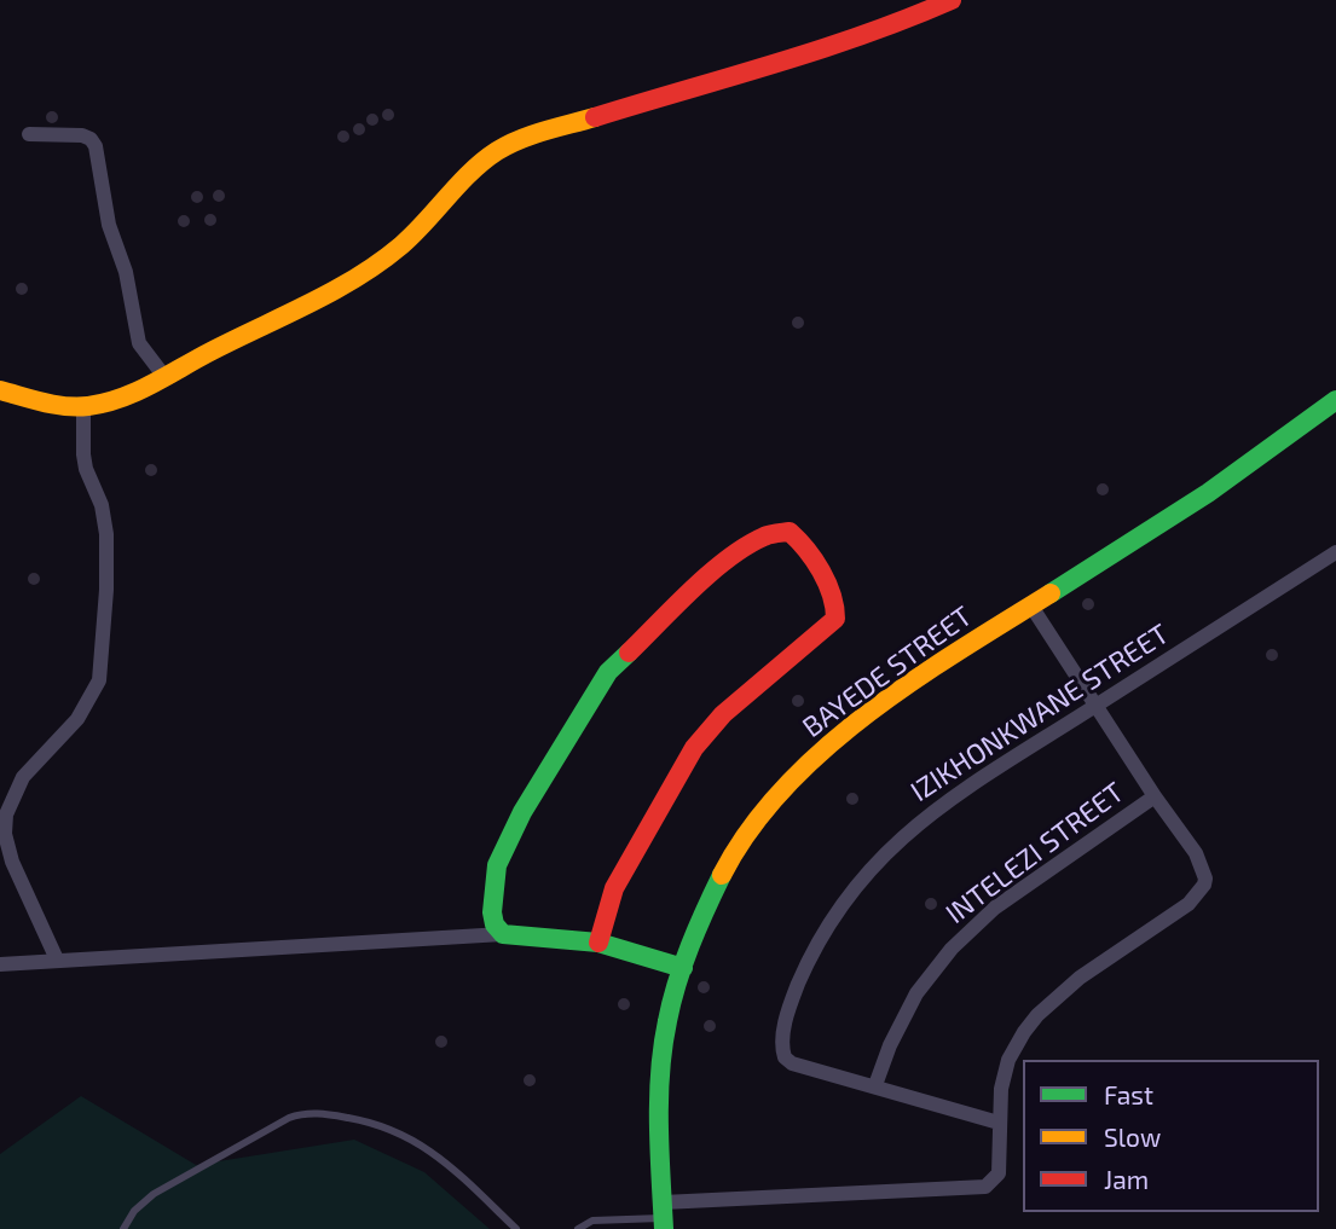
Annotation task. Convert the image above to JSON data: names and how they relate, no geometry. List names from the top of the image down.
{
  "streets": {
    "street": ["BAYEDE STREET", "IZIKHONKWANE STREET", "INTELEZI STREET"]
  },
  "crossings": [
    ["IZIKHONKWANE STREET", "INTELEZI STREET"]
  ],
  "legend": ["Fast", "Slow", "Jam"]
}
